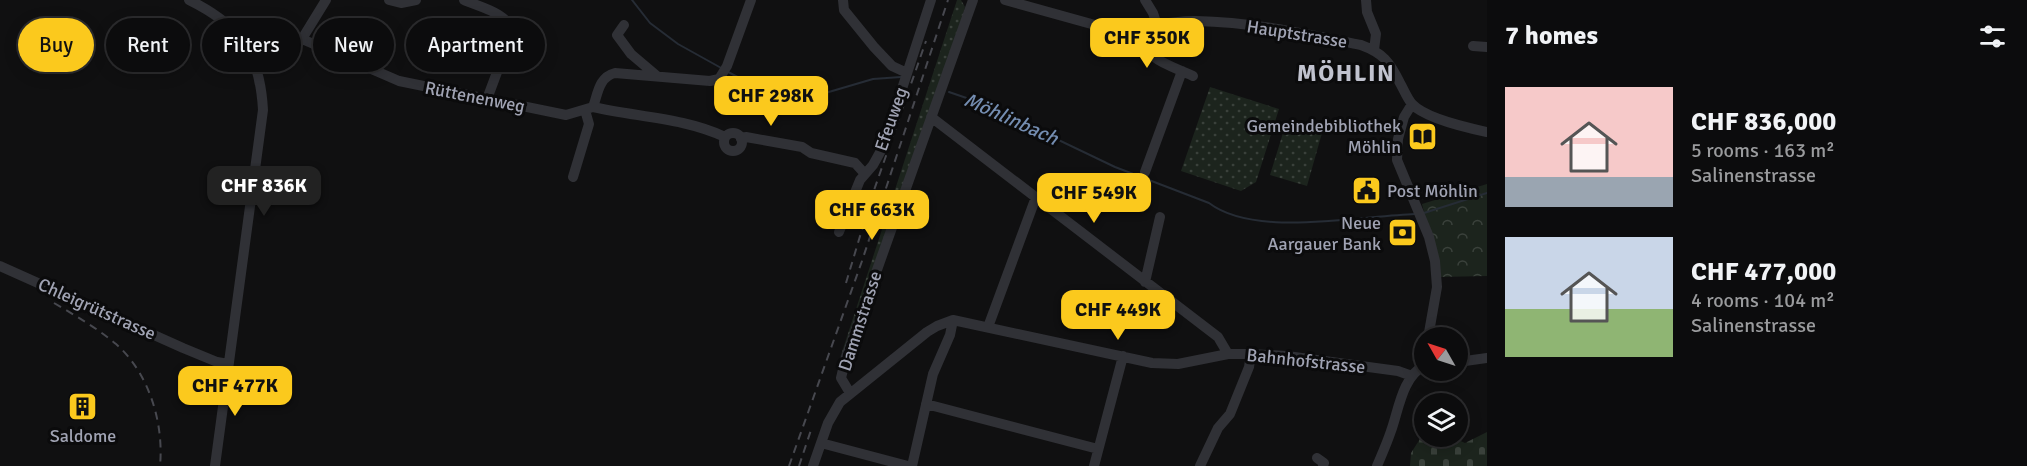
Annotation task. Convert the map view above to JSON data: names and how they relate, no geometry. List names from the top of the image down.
{
  "streets": {
    "street": [
      "Hauptstrasse",
      "Rüttenenweg",
      "Efeuweg",
      "Chleigrütstrasse",
      "Dammstrasse",
      "Bahnhofstrasse"
    ]
  },
  "crossings": [
    ["Rüttenenweg", "Efeuweg"]
  ],
  "districts": ["MÖHLIN"],
  "water": ["Möhlinbach"],
  "places": {
    "library": ["Gemeindebibliothek Möhlin"],
    "public building": ["Post Möhlin"],
    "bank": ["Neue Aargauer Bank"],
    "building": ["Saldome"]
  },
  "north": "top left",
  "page": {
    "heading": "7 homes",
    "price": [
      "CHF 350K",
      "CHF 298K",
      "CHF 836K",
      "CHF 549K",
      "CHF 663K",
      "CHF 449K",
      "CHF 477K"
    ],
    "chip": [
      "Buy",
      "Rent",
      "Filters",
      "New",
      "Apartment"
    ],
    "list": [
      {
        "name": "CHF 836,000",
        "note": "5 rooms · 163 m² · Salinenstrasse"
      },
      {
        "name": "CHF 477,000",
        "note": "4 rooms · 104 m² · Salinenstrasse"
      }
    ]
  }
}
